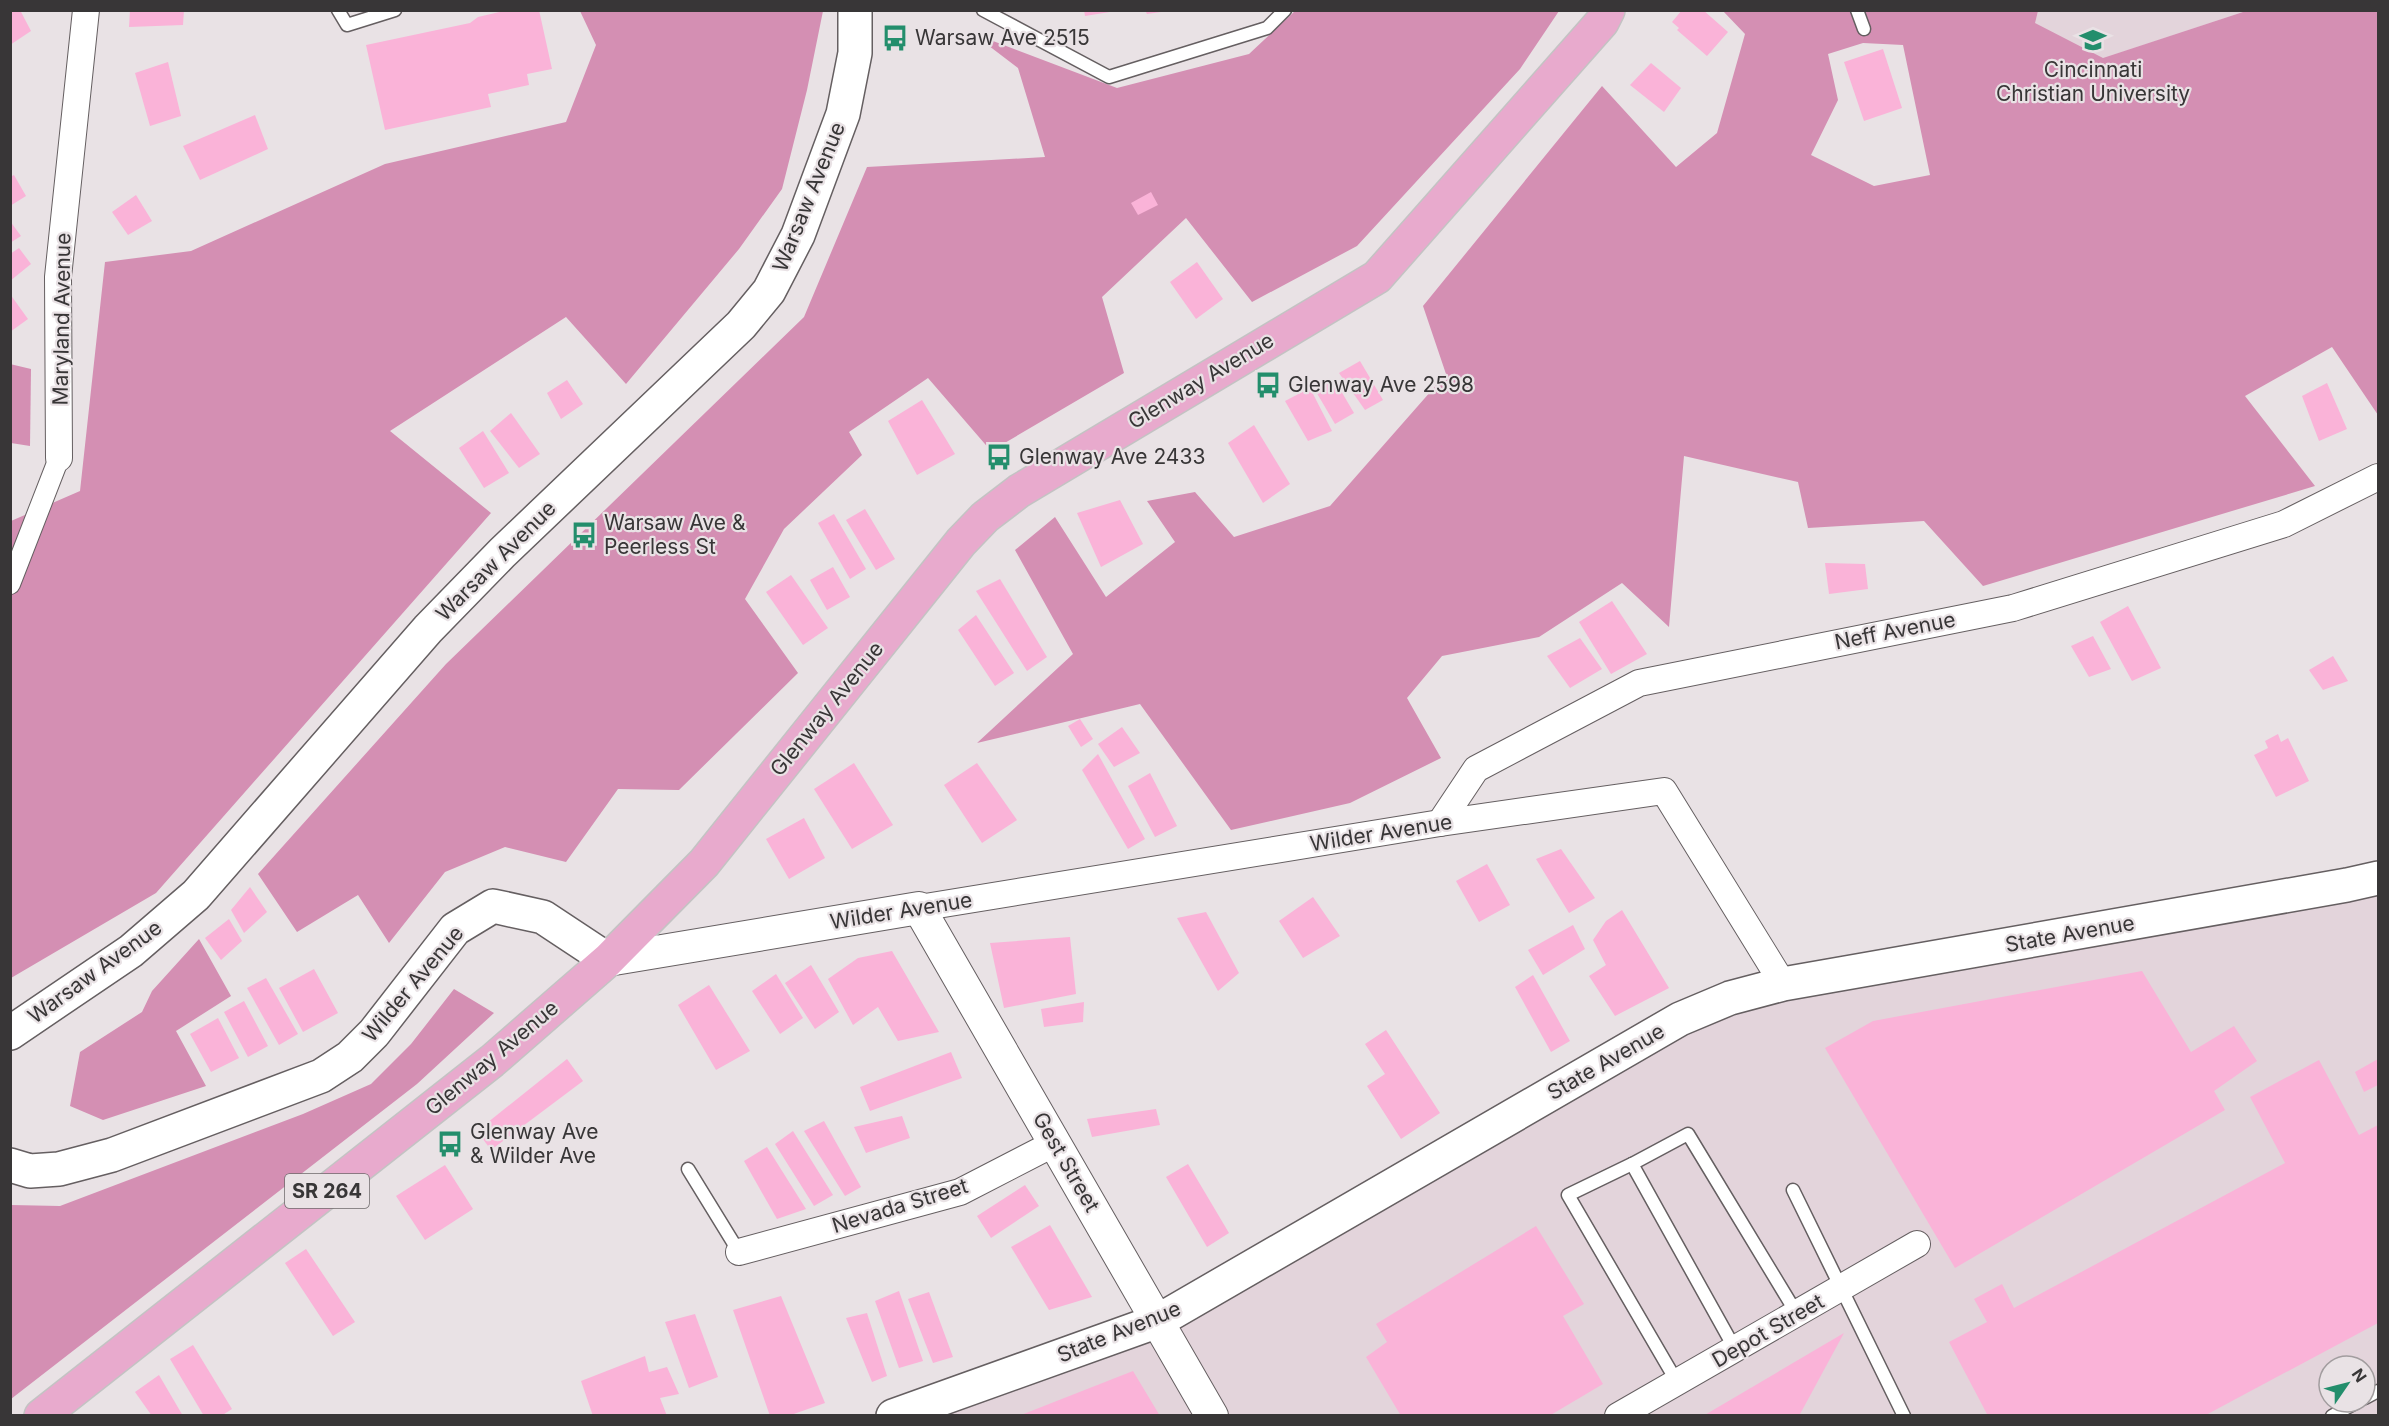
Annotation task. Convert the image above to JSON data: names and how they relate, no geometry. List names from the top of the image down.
{
  "streets": {
    "main road": [
      "Warsaw Avenue",
      "Glenway Avenue",
      "Wilder Avenue",
      "State Avenue",
      "SR 264"
    ],
    "street": [
      "Maryland Avenue",
      "Neff Avenue",
      "Gest Street",
      "Nevada Street",
      "Depot Street"
    ]
  },
  "crossings": [
    ["Glenway Avenue", "Wilder Avenue"],
    ["Neff Avenue", "Wilder Avenue"],
    ["Wilder Avenue", "State Avenue"],
    ["Wilder Avenue", "Gest Street"],
    ["State Avenue", "Gest Street"],
    ["Gest Street", "Nevada Street"]
  ],
  "places": {
    "bus stop": [
      "Warsaw Ave 2515",
      "Glenway Ave 2598",
      "Glenway Ave 2433",
      "Warsaw Ave & Peerless St",
      "Glenway Ave & Wilder Ave"
    ],
    "school or university": ["Cincinnati Christian University"]
  },
  "north": "top right"
}
